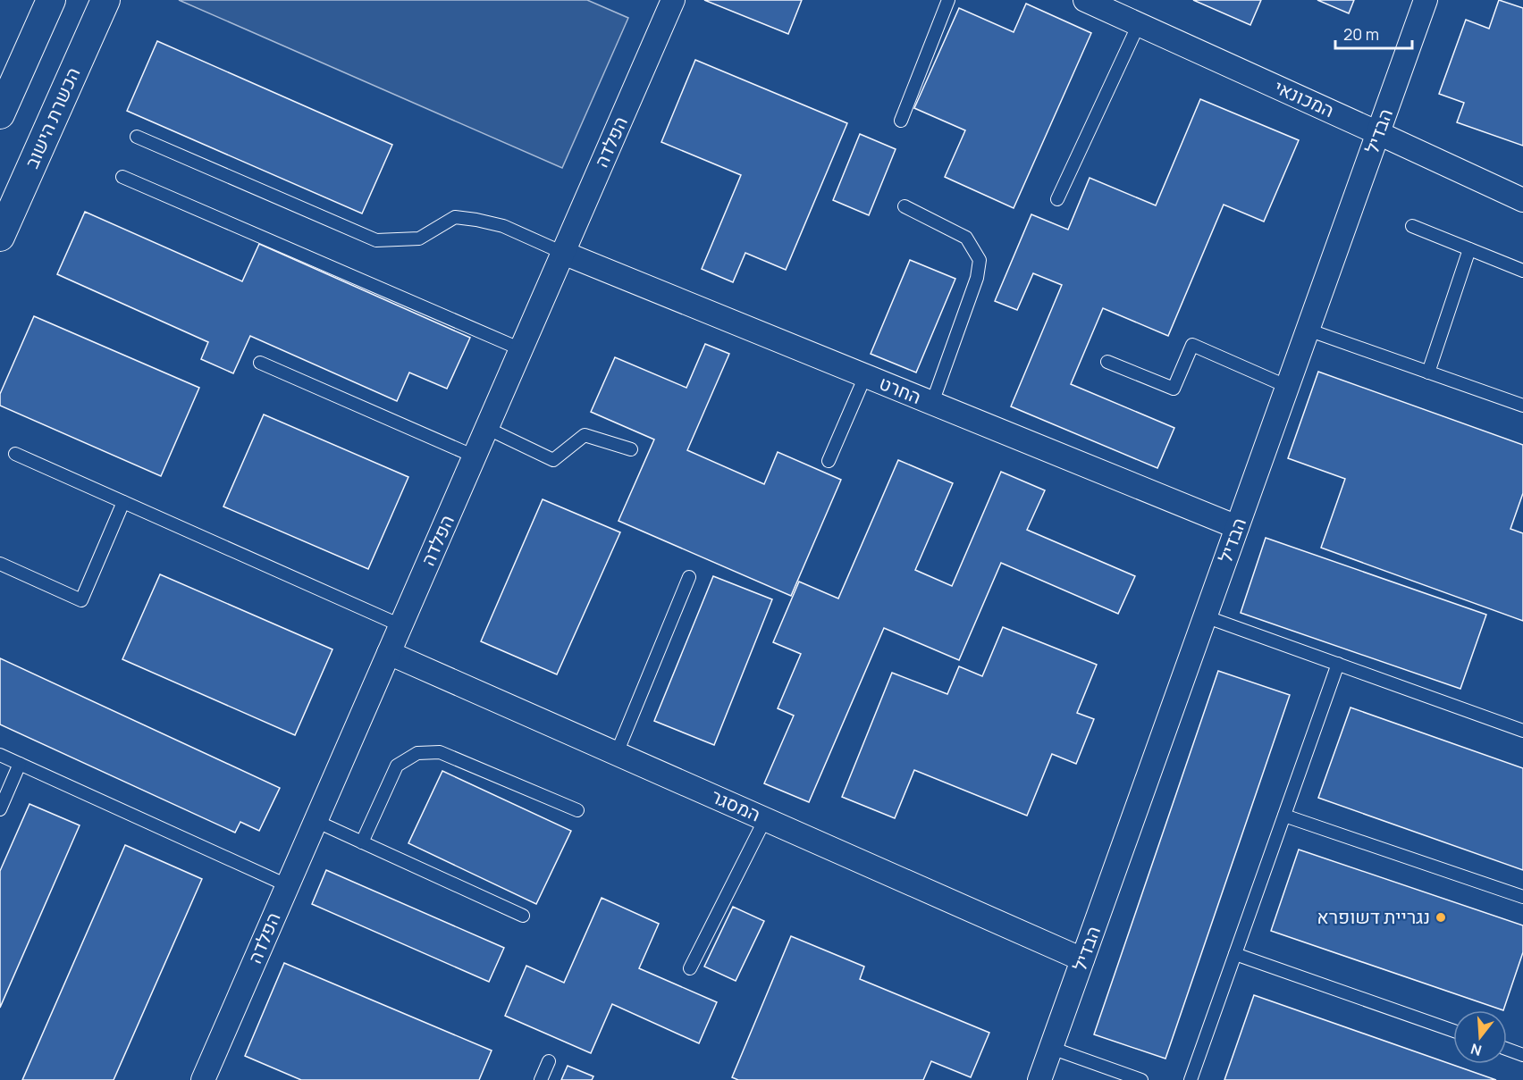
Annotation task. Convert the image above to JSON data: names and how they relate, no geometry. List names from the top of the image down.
{
  "streets": {
    "street": [
      "המכונאי",
      "הכשרת הישוב",
      "הבדיל",
      "הפלדה",
      "החרט",
      "המסגר"
    ]
  },
  "crossings": [
    ["המכונאי", "הבדיל"],
    ["הבדיל", "החרט"],
    ["הבדיל", "המסגר"],
    ["הפלדה", "החרט"],
    ["הפלדה", "המסגר"]
  ],
  "places": ["נגריית דשופרא"],
  "scale_bar": "20 m",
  "north": "bottom"
}
